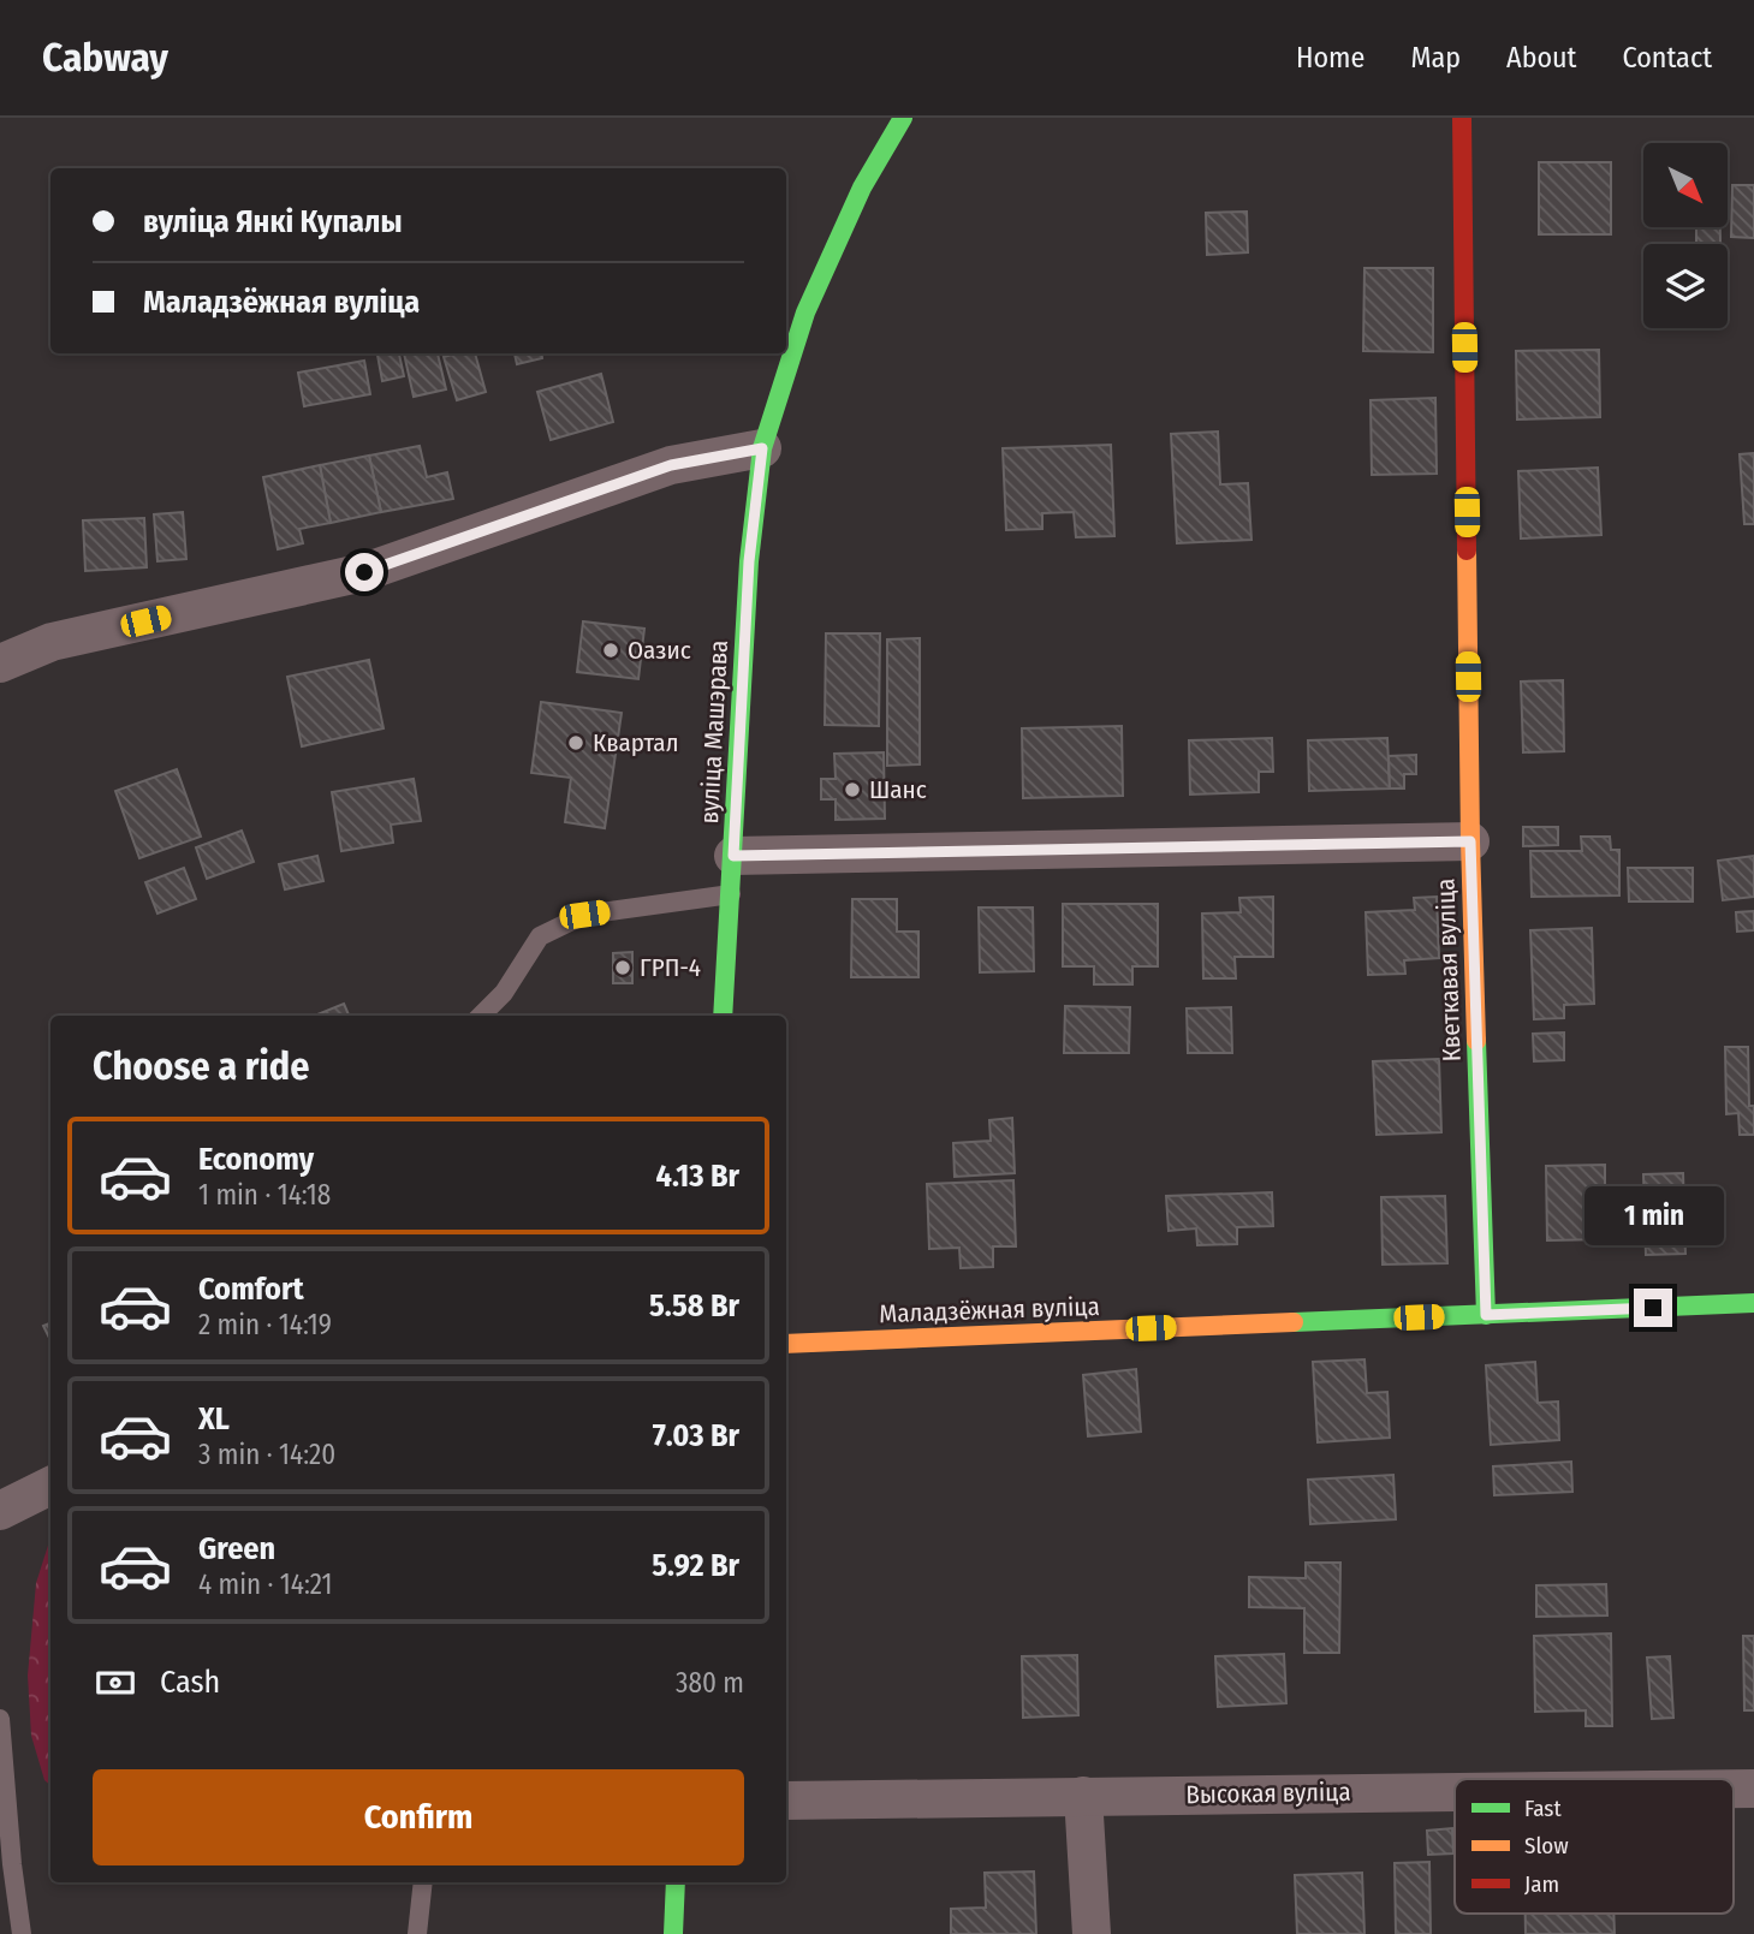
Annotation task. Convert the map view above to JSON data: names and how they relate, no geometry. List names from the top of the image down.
{
  "streets": {
    "street": [
      "вуліца Машэрава",
      "Кветкавая вуліца",
      "Маладзёжная вуліца",
      "Высокая вуліца"
    ]
  },
  "crossings": [
    ["Кветкавая вуліца", "Маладзёжная вуліца"]
  ],
  "places": [
    "Оазис",
    "Квартал",
    "Шанс",
    "ГРП-4"
  ],
  "legend": ["Fast", "Slow", "Jam"],
  "north": "bottom right",
  "page": {
    "header": "Cabway",
    "nav": [
      "Home",
      "Map",
      "About",
      "Contact"
    ],
    "banner": ["вуліца Янкі Купалы", "Маладзёжная вуліца"],
    "heading": "Choose a ride",
    "list": [
      {
        "name": "Economy",
        "note": "1 min · 14:18",
        "value": "4.13 Br"
      },
      {
        "name": "Comfort",
        "note": "2 min · 14:19",
        "value": "5.58 Br"
      },
      {
        "name": "XL",
        "note": "3 min · 14:20",
        "value": "7.03 Br"
      },
      {
        "name": "Green",
        "note": "4 min · 14:21",
        "value": "5.92 Br"
      }
    ],
    "bubble": "1 min",
    "pay": ["Cash", "380 m"],
    "buttons": "Confirm"
  }
}
